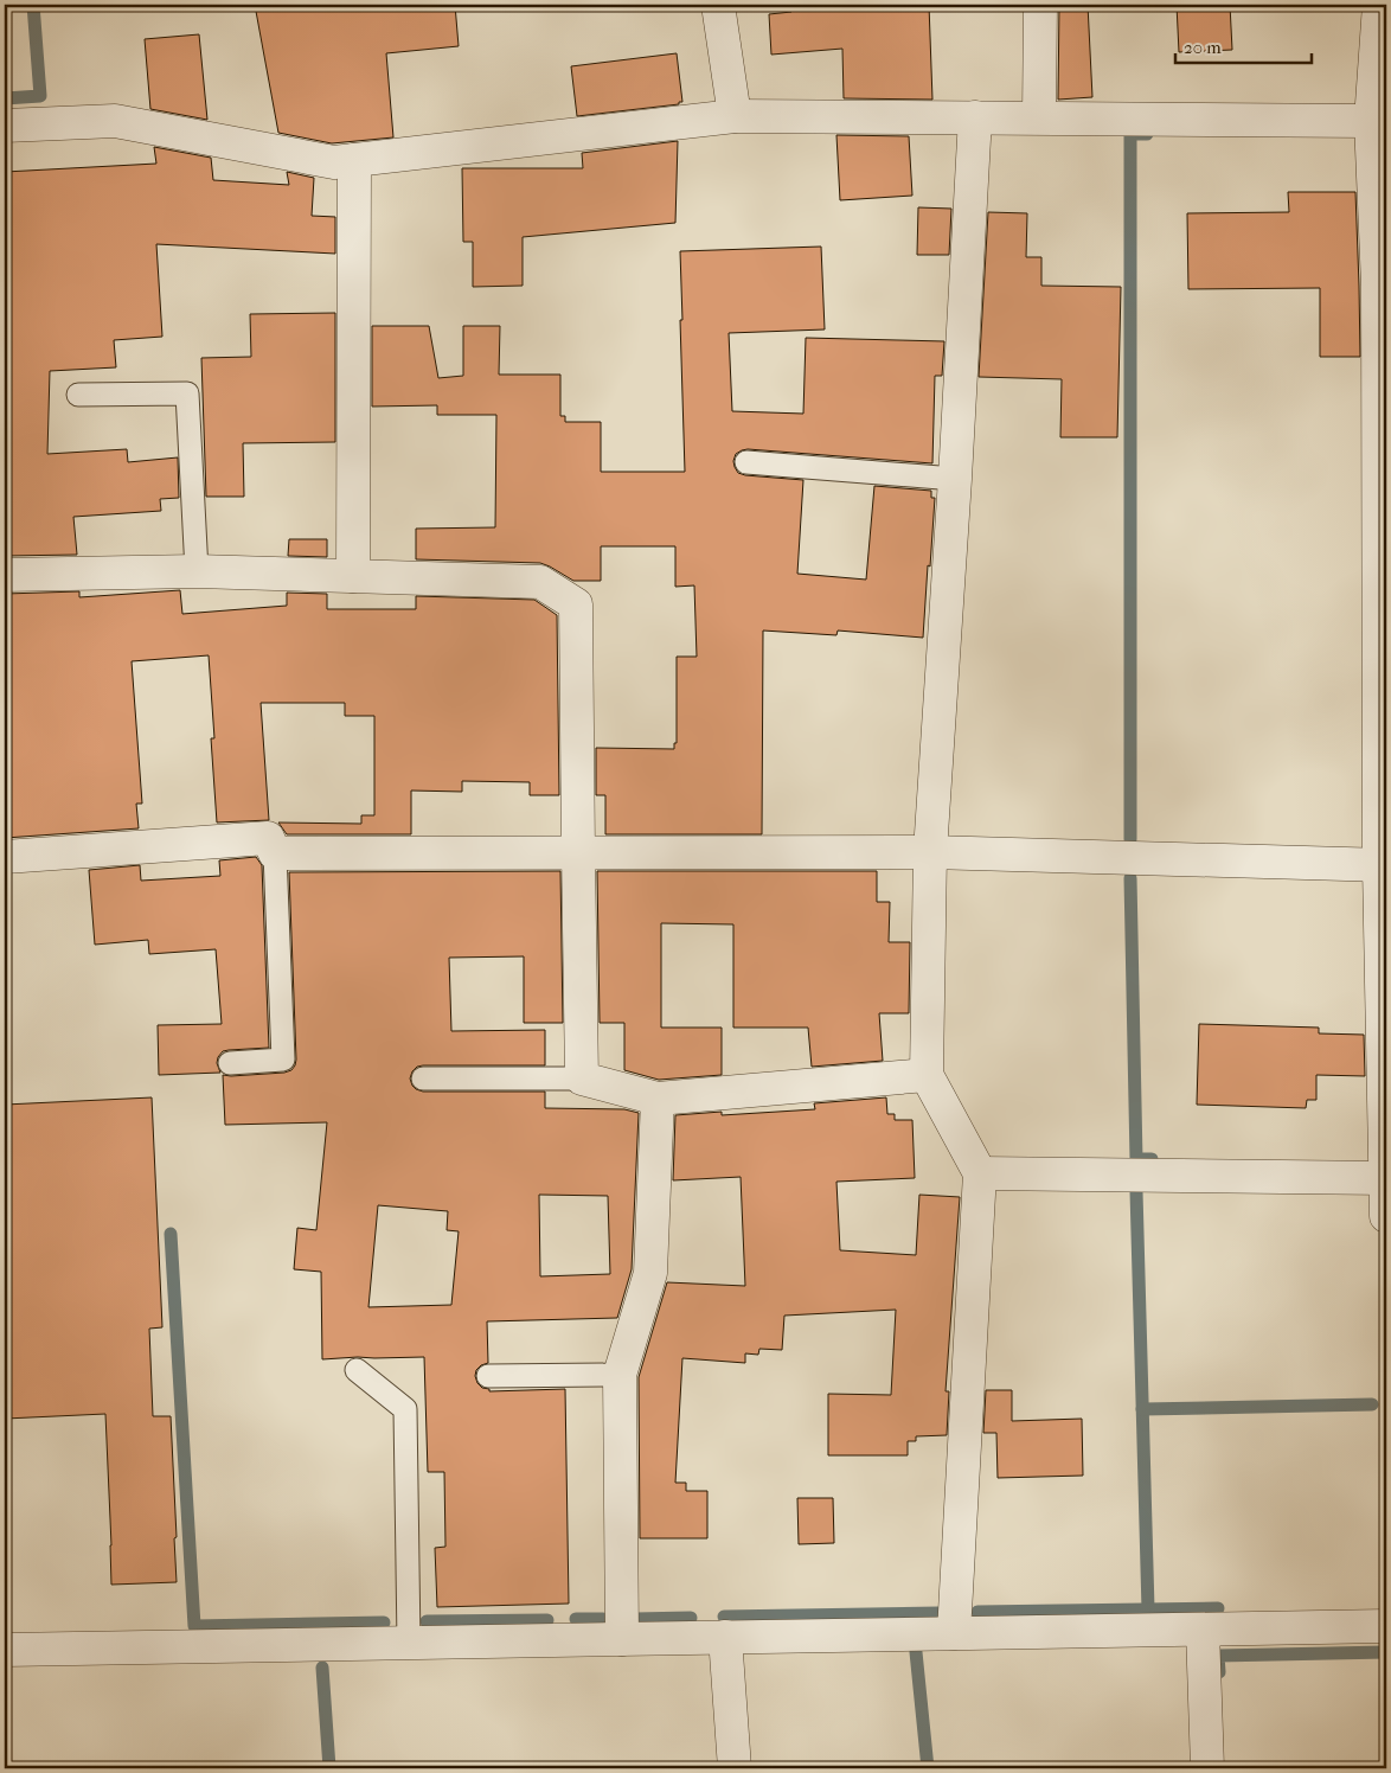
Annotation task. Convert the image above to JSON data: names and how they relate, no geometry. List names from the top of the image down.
{
  "scale_bar": "20 m"
}
